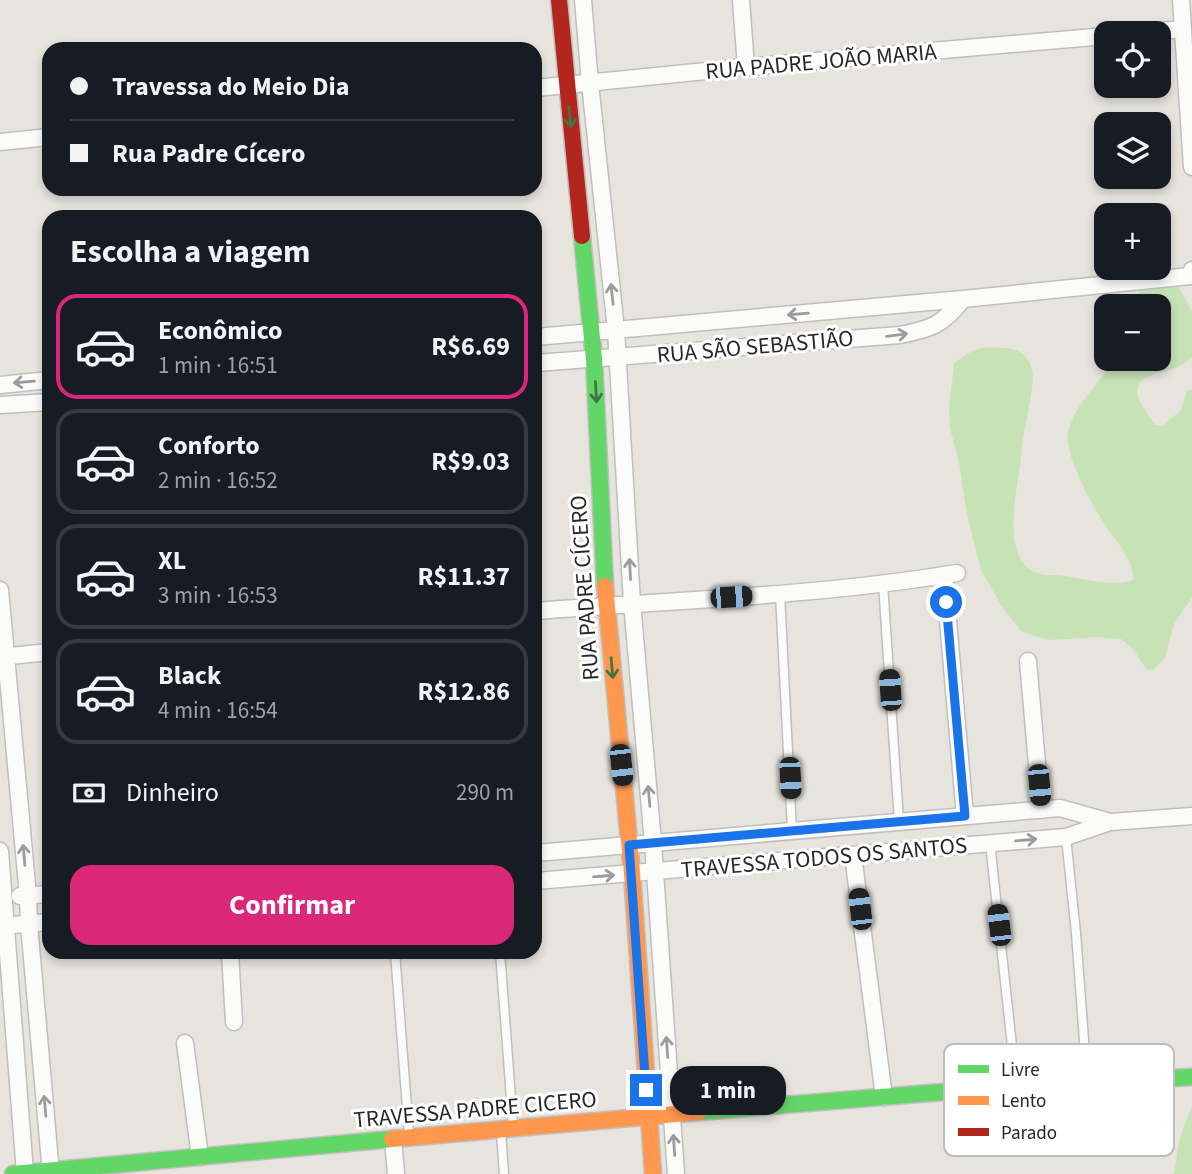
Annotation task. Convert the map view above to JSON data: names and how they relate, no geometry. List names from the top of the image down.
{
  "streets": {
    "street": [
      "RUA PADRE JOÃO MARIA",
      "RUA SÃO SEBASTIÃO",
      "RUA PADRE CÍCERO",
      "TRAVESSA TODOS OS SANTOS",
      "TRAVESSA PADRE CICERO"
    ]
  },
  "crossings": [
    ["RUA PADRE JOÃO MARIA", "RUA PADRE CÍCERO"],
    ["RUA SÃO SEBASTIÃO", "RUA PADRE CÍCERO"],
    ["RUA PADRE CÍCERO", "TRAVESSA TODOS OS SANTOS"],
    ["RUA PADRE CÍCERO", "TRAVESSA PADRE CICERO"]
  ],
  "legend": ["Livre", "Lento", "Parado"],
  "page": {
    "map_buttons": ["+", "−"],
    "banner": ["Travessa do Meio Dia", "Rua Padre Cícero"],
    "heading": "Escolha a viagem",
    "list": [
      {
        "name": "Econômico",
        "note": "1 min · 16:51",
        "value": "R$6.69"
      },
      {
        "name": "Conforto",
        "note": "2 min · 16:52",
        "value": "R$9.03"
      },
      {
        "name": "XL",
        "note": "3 min · 16:53",
        "value": "R$11.37"
      },
      {
        "name": "Black",
        "note": "4 min · 16:54",
        "value": "R$12.86"
      }
    ],
    "pay": ["Dinheiro", "290 m"],
    "buttons": "Confirmar",
    "bubble": "1 min"
  }
}
